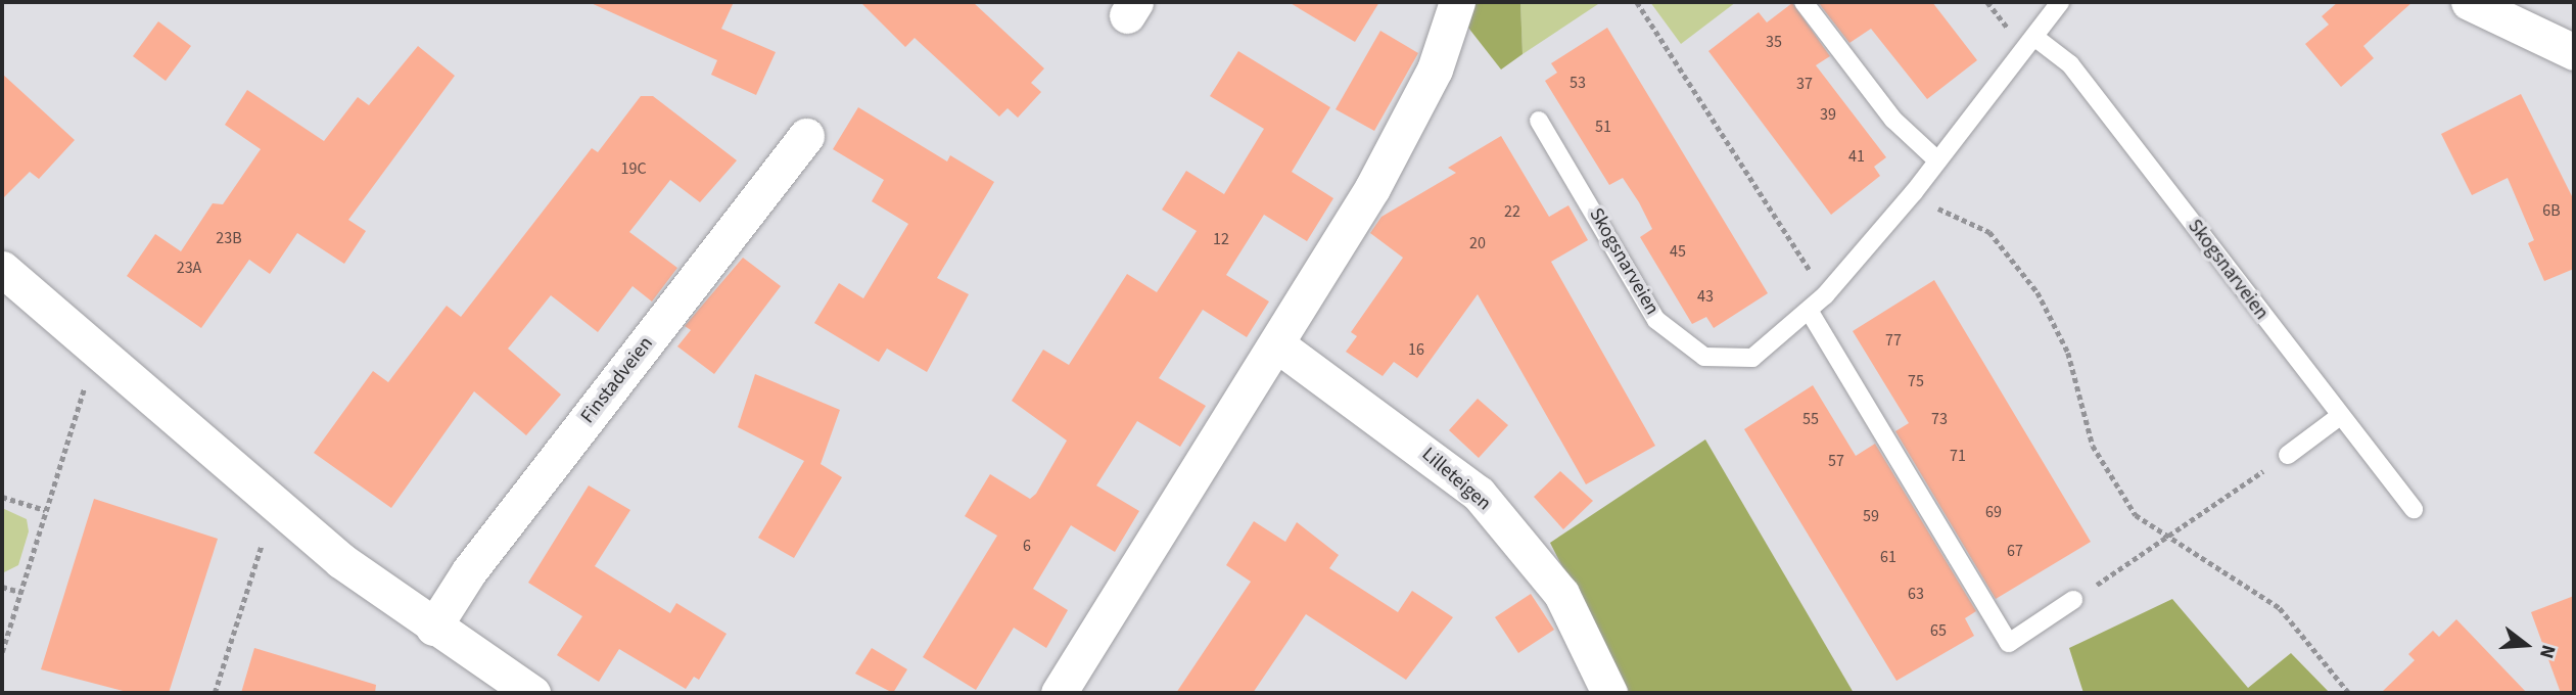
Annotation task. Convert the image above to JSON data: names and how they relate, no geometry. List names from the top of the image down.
{
  "streets": {
    "street": ["Finstadveien", "Lilleteigen"],
    "lane": ["Skogsnarveien"]
  },
  "house_numbers": [
    "35",
    "53",
    "37",
    "39",
    "51",
    "41",
    "19C",
    "6B",
    "22",
    "23B",
    "12",
    "20",
    "45",
    "23A",
    "43",
    "77",
    "16",
    "75",
    "55",
    "73",
    "71",
    "57",
    "69",
    "59",
    "6",
    "67",
    "61",
    "63",
    "65"
  ],
  "north": "right"
}
